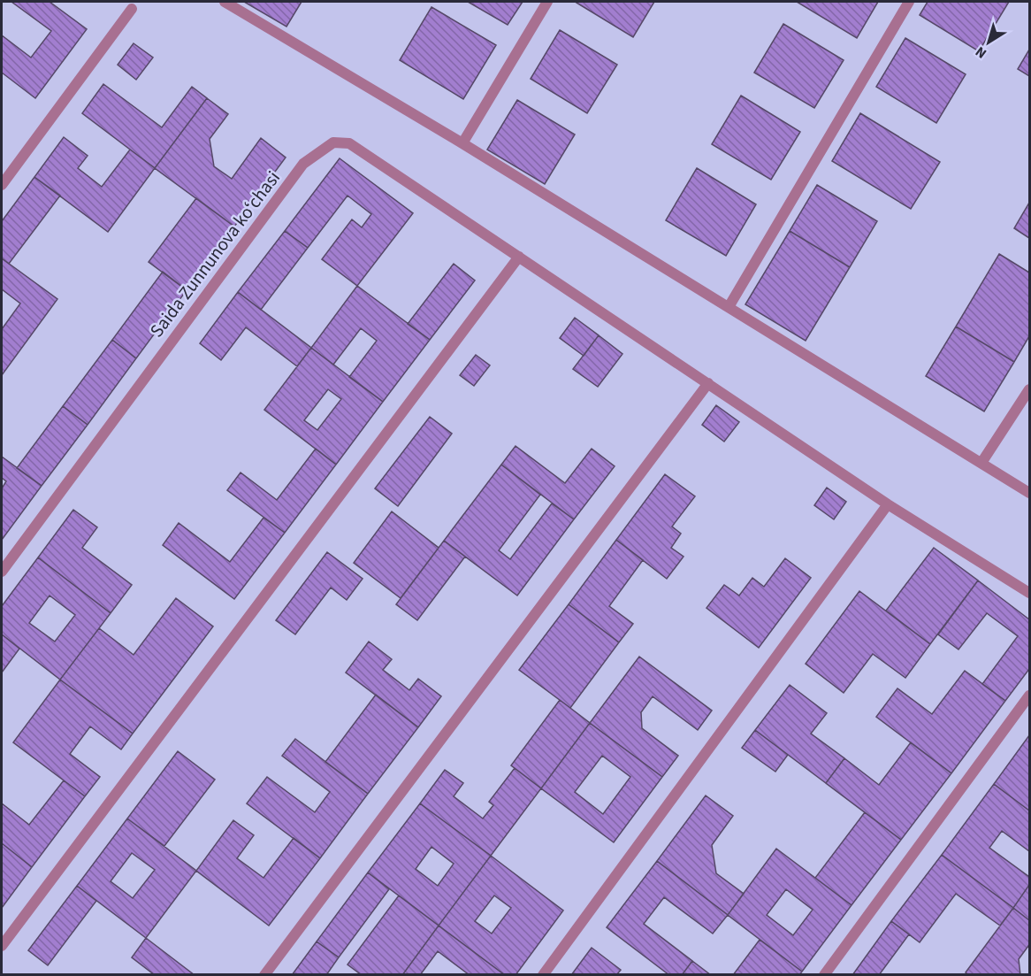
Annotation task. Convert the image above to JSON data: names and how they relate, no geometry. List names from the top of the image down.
{
  "streets": {
    "street": ["Saida Zunnunova koʻchasi"]
  },
  "north": "bottom left"
}
